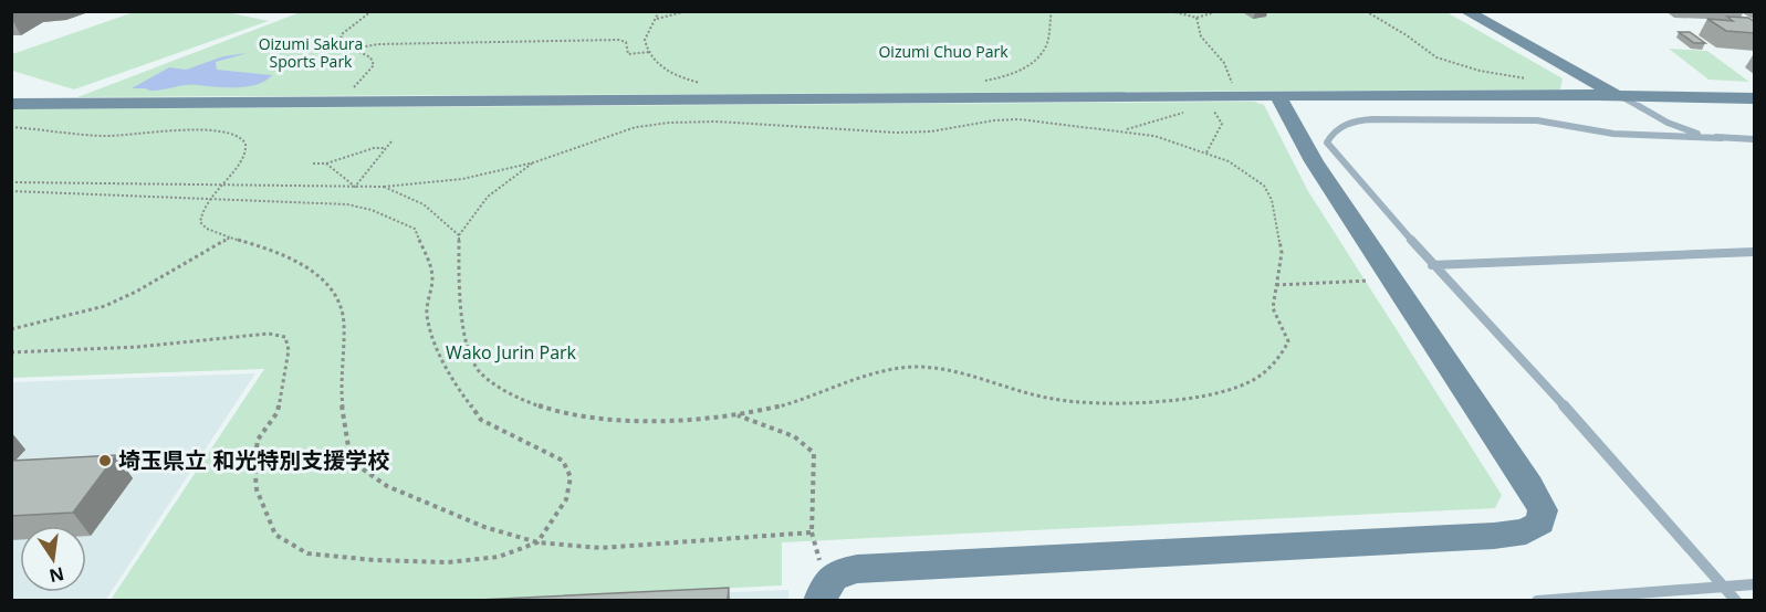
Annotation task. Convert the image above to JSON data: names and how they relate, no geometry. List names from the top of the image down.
{
  "parks": ["Oizumi Sakura Sports Park", "Oizumi Chuo Park", "Wako Jurin Park"],
  "places": ["埼玉県立 和光特別支援学校"],
  "north": "bottom"
}
